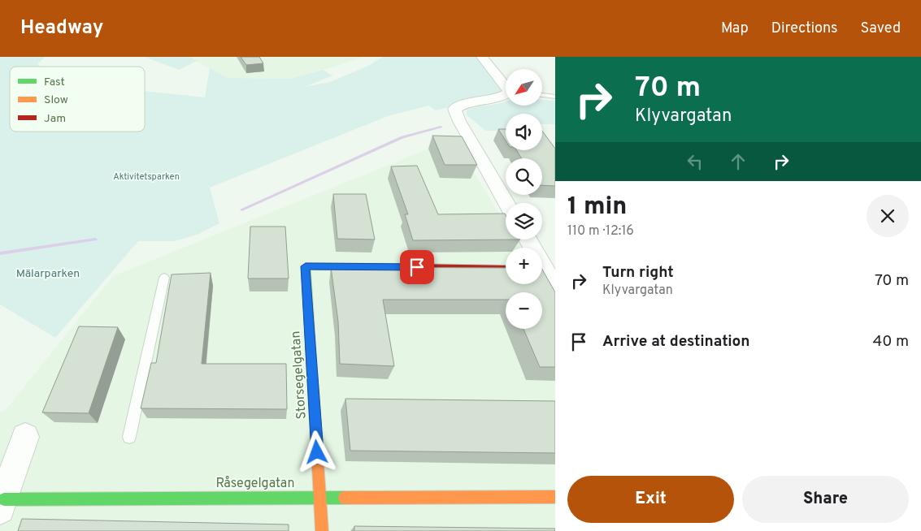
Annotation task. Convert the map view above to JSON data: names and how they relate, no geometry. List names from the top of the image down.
{
  "streets": {
    "street": ["Storsegelgatan", "Råsegelgatan"]
  },
  "crossings": [
    ["Storsegelgatan", "Råsegelgatan"]
  ],
  "parks": ["Aktivitetsparken", "Mälarparken"],
  "legend": ["Fast", "Slow", "Jam"],
  "north": "bottom left",
  "page": {
    "header": "Headway",
    "nav": ["Map", "Directions", "Saved"],
    "turn": ["70 m", "Klyvargatan"],
    "map_buttons": ["+", "−"],
    "heading": ["1 min", "110 m · 12:16"],
    "list": [
      {
        "name": "Turn right",
        "note": "Klyvargatan",
        "value": "70 m"
      },
      {
        "name": "Arrive at destination",
        "value": "40 m"
      }
    ],
    "buttons": ["Exit", "Share"]
  }
}
